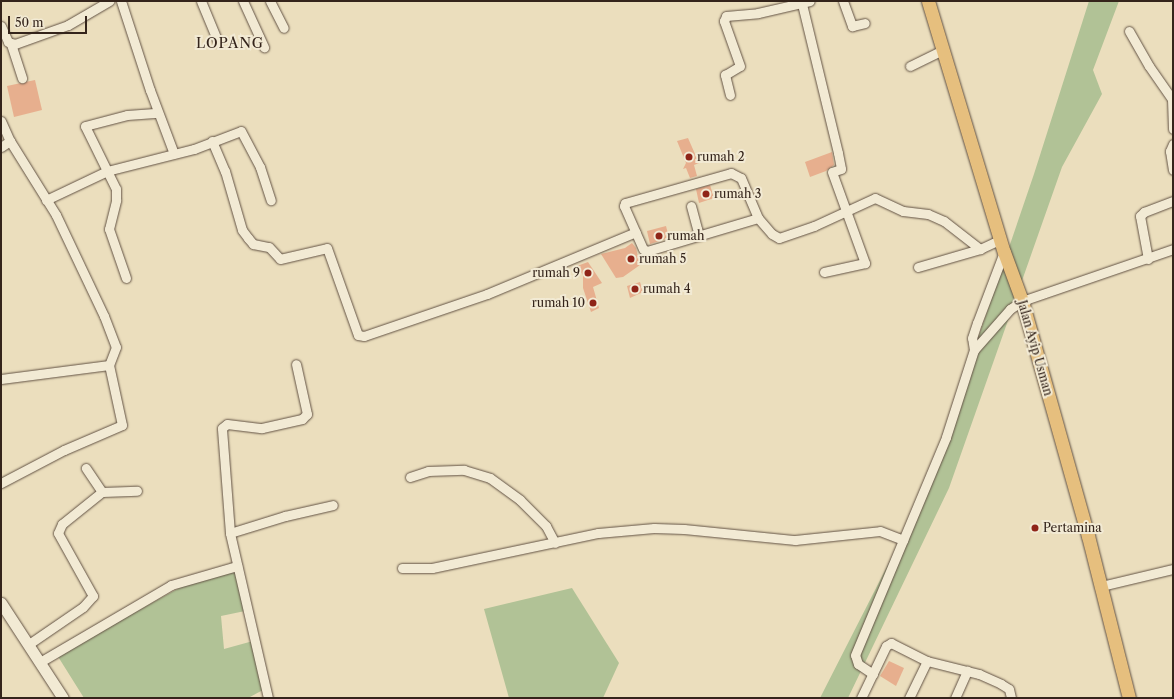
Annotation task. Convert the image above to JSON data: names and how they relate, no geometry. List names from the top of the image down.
{
  "streets": {
    "main road": ["Jalan Ayip Usman"]
  },
  "districts": ["LOPANG"],
  "places": [
    "rumah 2",
    "rumah 3",
    "rumah",
    "rumah 5",
    "rumah 9",
    "rumah 4",
    "rumah 10",
    "Pertamina"
  ],
  "scale_bar": "50 m"
}
